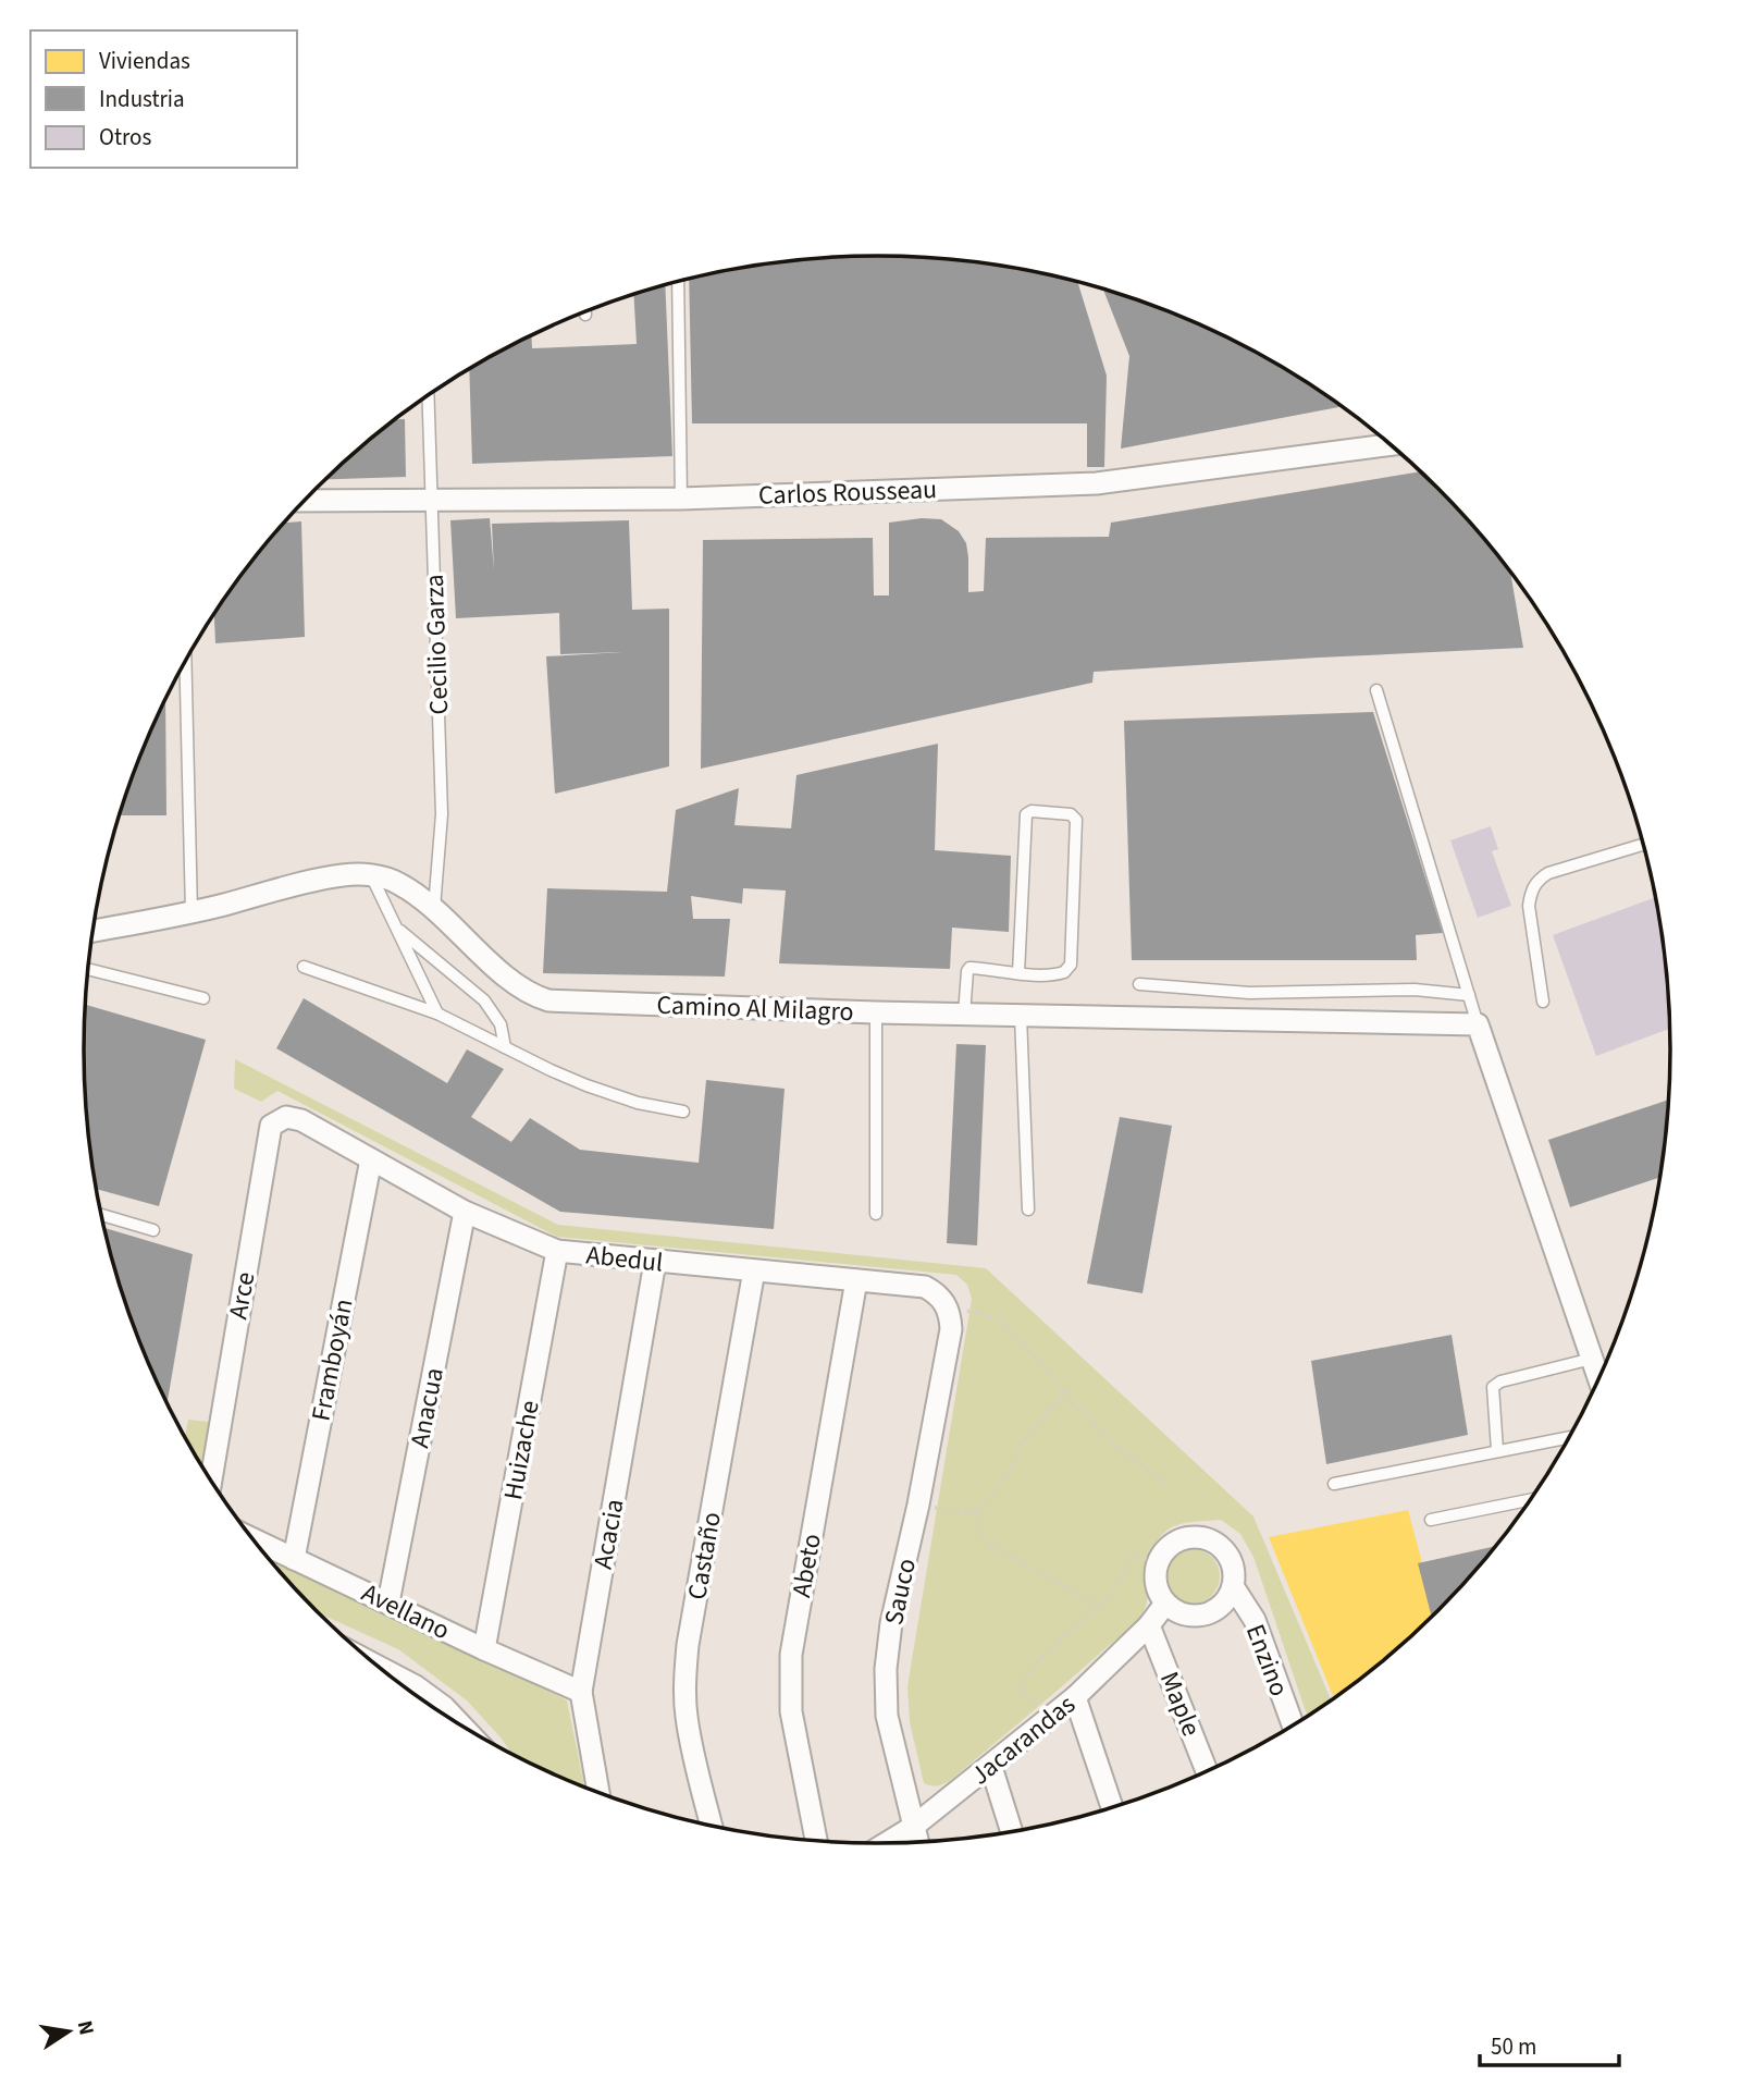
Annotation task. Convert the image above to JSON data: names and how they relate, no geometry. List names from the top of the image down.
{
  "streets": {
    "street": [
      "Carlos Rousseau",
      "Camino Al Milagro",
      "Abedul",
      "Arce",
      "Framboyán",
      "Anacua",
      "Huizache",
      "Acacia",
      "Castaño",
      "Abeto",
      "Sauco",
      "Avellano",
      "Enzino",
      "Maple",
      "Jacarandas"
    ],
    "lane": ["Cecilio Garza"]
  },
  "crossings": [
    ["Carlos Rousseau", "Cecilio Garza"],
    ["Cecilio Garza", "Camino Al Milagro"],
    ["Abedul", "Arce"],
    ["Abedul", "Framboyán"],
    ["Abedul", "Anacua"],
    ["Abedul", "Huizache"],
    ["Abedul", "Acacia"],
    ["Abedul", "Castaño"],
    ["Abedul", "Abeto"],
    ["Abedul", "Sauco"],
    ["Framboyán", "Avellano"],
    ["Anacua", "Avellano"],
    ["Huizache", "Avellano"],
    ["Acacia", "Avellano"],
    ["Sauco", "Jacarandas"],
    ["Enzino", "Jacarandas"],
    ["Maple", "Jacarandas"]
  ],
  "legend": ["Viviendas", "Industria", "Otros"],
  "scale_bar": "50 m",
  "north": "right"
}
